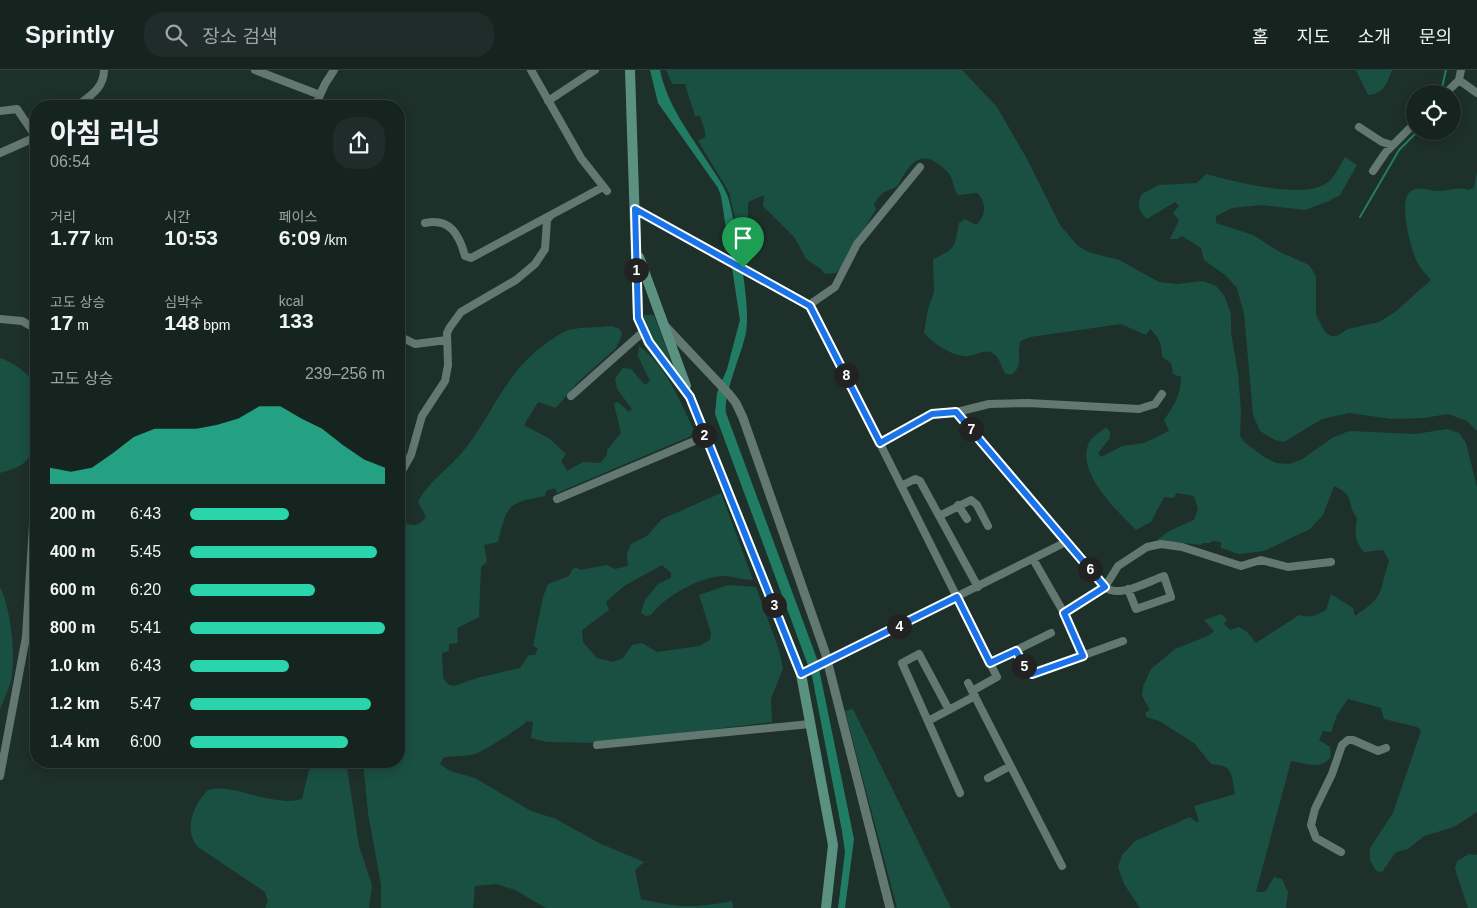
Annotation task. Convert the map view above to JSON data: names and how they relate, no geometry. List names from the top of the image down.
{
  "page": {
    "header": "Sprintly",
    "search": "장소 검색",
    "nav": [
      "홈",
      "지도",
      "소개",
      "문의"
    ],
    "heading": ["아침 러닝", "06:54"],
    "stats": [
      ["거리", "1.77 km"],
      ["시간", "10:53"],
      ["페이스", "6:09 /km"],
      ["고도 상승", "17 m"],
      ["심박수", "148 bpm"],
      ["kcal", "133"]
    ],
    "pins": [
      "1",
      "8",
      "7",
      "2",
      "6",
      "3",
      "4",
      "5"
    ],
    "chart": ["고도 상승", "239–256 m"],
    "list": [
      {
        "name": "200 m",
        "note": "6:43"
      },
      {
        "name": "400 m",
        "note": "5:45"
      },
      {
        "name": "600 m",
        "note": "6:20"
      },
      {
        "name": "800 m",
        "note": "5:41"
      },
      {
        "name": "1.0 km",
        "note": "6:43"
      },
      {
        "name": "1.2 km",
        "note": "5:47"
      },
      {
        "name": "1.4 km",
        "note": "6:00"
      }
    ]
  }
}
